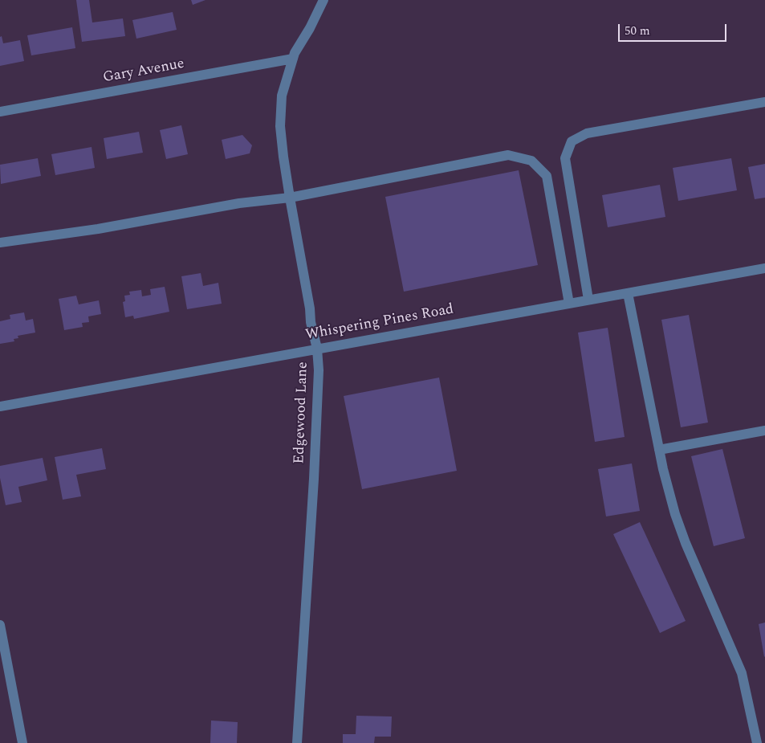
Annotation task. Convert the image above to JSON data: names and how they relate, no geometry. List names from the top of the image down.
{
  "streets": {
    "street": ["Gary Avenue", "Whispering Pines Road", "Edgewood Lane"]
  },
  "crossings": [
    ["Gary Avenue", "Edgewood Lane"],
    ["Whispering Pines Road", "Edgewood Lane"]
  ],
  "scale_bar": "50 m"
}
